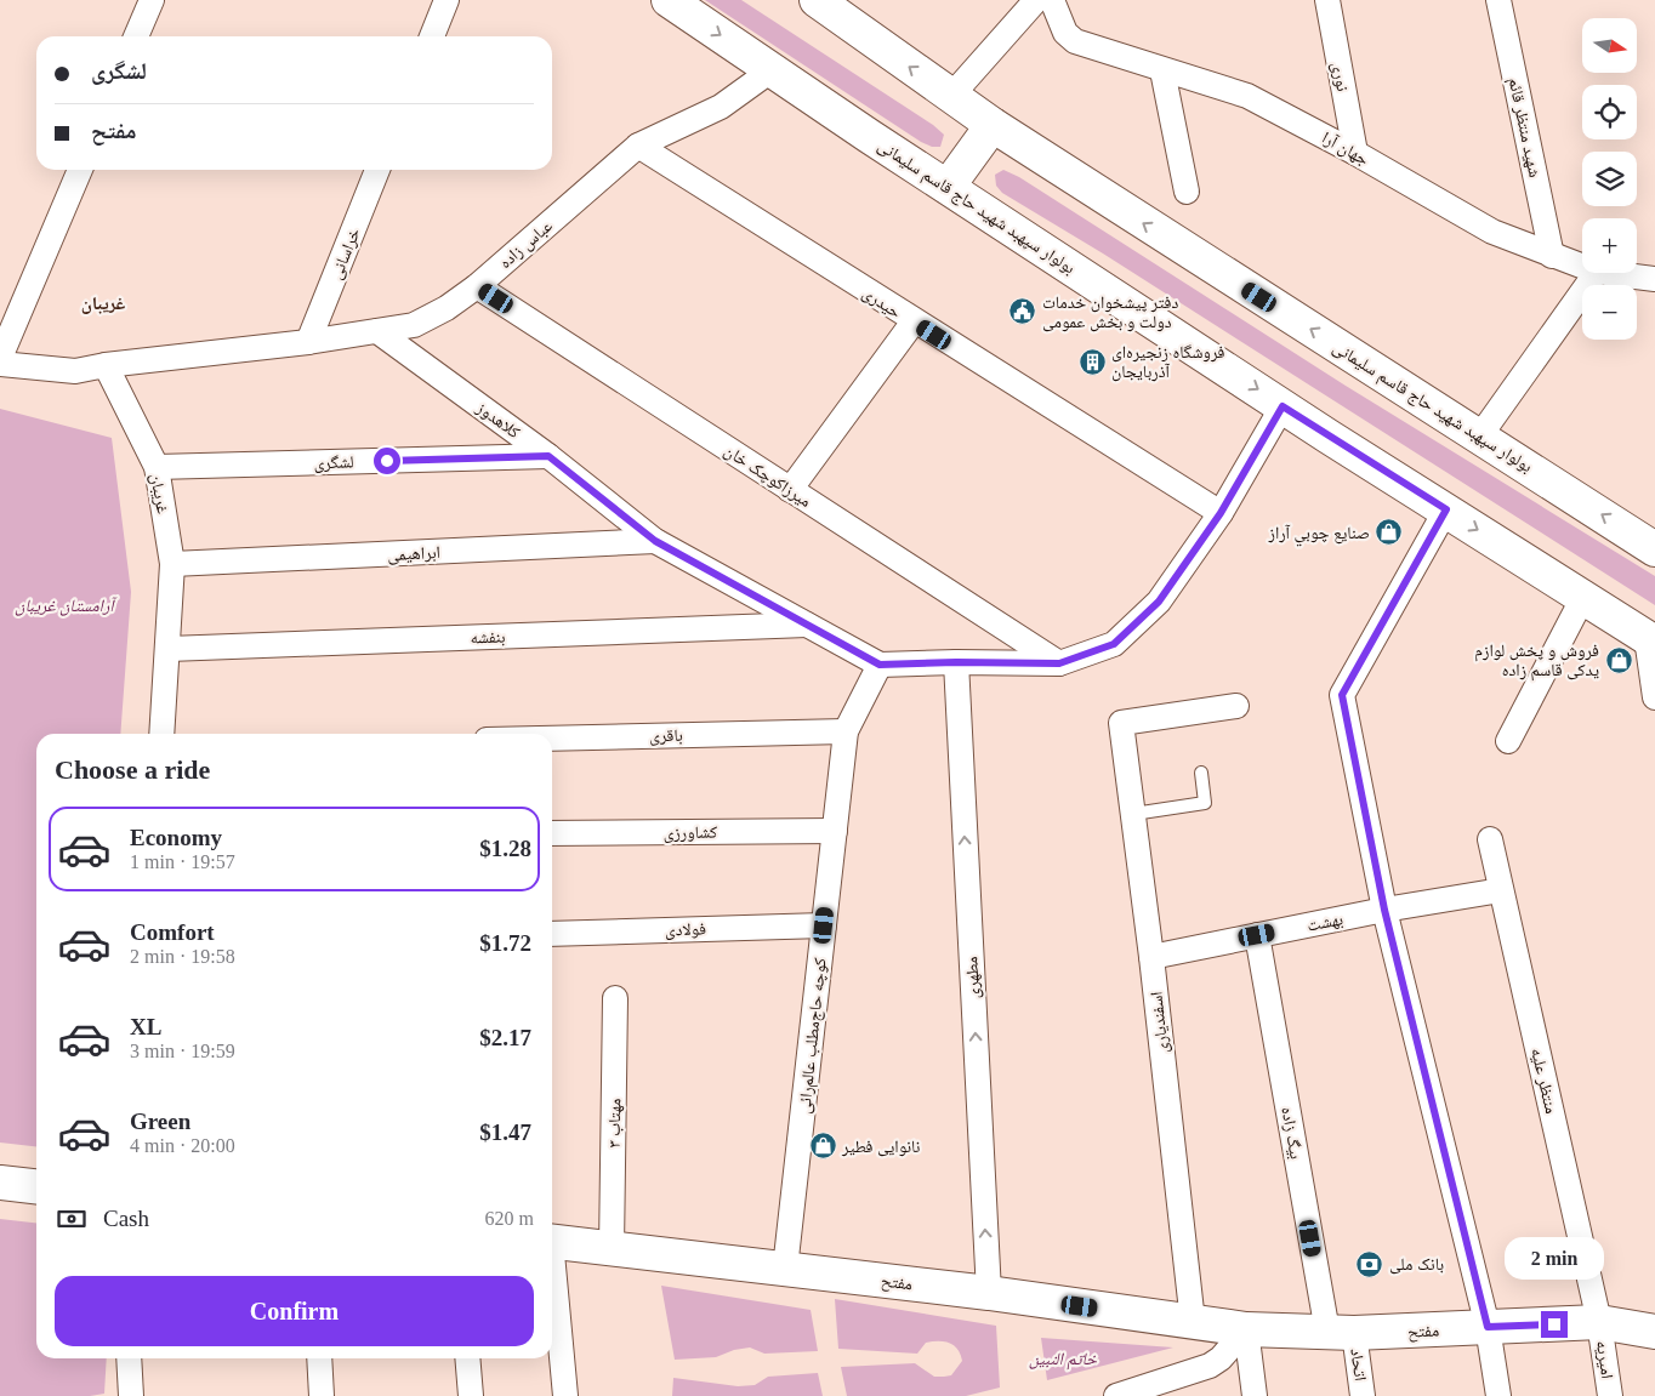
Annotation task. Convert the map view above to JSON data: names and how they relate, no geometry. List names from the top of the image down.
{
  "streets": {
    "main road": ["بولوار سپهبد شهید حاج قاسم سلیمانی", "مفتح"],
    "street": [
      "نوری",
      "شهید منتظر قائم",
      "جهان آرا",
      "عباس زاده",
      "خراسانی",
      "حیدری",
      "کلاهدوز",
      "لشگری",
      "میرزاکوچک خان",
      "غریبان",
      "ابراهیمی",
      "بنفشه",
      "باقری",
      "کشاورزی",
      "بهشت",
      "فولادی",
      "مطهری",
      "اسفندیاری",
      "کوچه حاج‌مطلب عالم‌رائی",
      "منتظر علیه",
      "مهتاب ۳",
      "بیگ زاده",
      "امیریه",
      "اتحاد"
    ]
  },
  "crossings": [
    ["نوری", "جهان آرا"],
    ["شهید منتظر قائم", "جهان آرا"],
    ["بولوار سپهبد شهید حاج قاسم سلیمانی", "عباس زاده"],
    ["عباس زاده", "خراسانی"],
    ["عباس زاده", "حیدری"],
    ["عباس زاده", "کلاهدوز"],
    ["عباس زاده", "میرزاکوچک خان"],
    ["عباس زاده", "غریبان"],
    ["کلاهدوز", "لشگری"],
    ["کلاهدوز", "ابراهیمی"],
    ["کلاهدوز", "بنفشه"],
    ["کلاهدوز", "کوچه حاج‌مطلب عالم‌رائی"],
    ["لشگری", "غریبان"],
    ["غریبان", "ابراهیمی"],
    ["غریبان", "بنفشه"],
    ["باقری", "کوچه حاج‌مطلب عالم‌رائی"],
    ["کشاورزی", "کوچه حاج‌مطلب عالم‌رائی"],
    ["بهشت", "اسفندیاری"],
    ["بهشت", "منتظر علیه"],
    ["بهشت", "بیگ زاده"],
    ["فولادی", "کوچه حاج‌مطلب عالم‌رائی"],
    ["مطهری", "مفتح"],
    ["اسفندیاری", "مفتح"],
    ["کوچه حاج‌مطلب عالم‌رائی", "مفتح"],
    ["منتظر علیه", "مفتح"],
    ["منتظر علیه", "امیریه"],
    ["مهتاب ۳", "مفتح"],
    ["بیگ زاده", "مفتح"],
    ["بیگ زاده", "اتحاد"],
    ["مفتح", "امیریه"],
    ["مفتح", "اتحاد"]
  ],
  "one_way": ["مطهری"],
  "districts": ["غریبان"],
  "parks": ["آرامستان غریبان", "خاتم النبین"],
  "places": {
    "public building": ["دفتر پیشخوان خدمات دولت و بخش عمومی"],
    "building": ["فروشگاه زنجیره‌ای آذربایجان"],
    "shop": ["صنايع چوبي آراز", "فروش و پخش لوازم یدکی قاسم زاده", "نانوایی فطیر"],
    "bank": ["بانک ملی"]
  },
  "north": "right",
  "page": {
    "map_buttons": ["+", "−"],
    "banner": ["لشگری", "مفتح"],
    "heading": "Choose a ride",
    "list": [
      {
        "name": "Economy",
        "note": "1 min · 19:57",
        "value": "$1.28"
      },
      {
        "name": "Comfort",
        "note": "2 min · 19:58",
        "value": "$1.72"
      },
      {
        "name": "XL",
        "note": "3 min · 19:59",
        "value": "$2.17"
      },
      {
        "name": "Green",
        "note": "4 min · 20:00",
        "value": "$1.47"
      }
    ],
    "pay": ["Cash", "620 m"],
    "bubble": "2 min",
    "buttons": "Confirm"
  }
}
